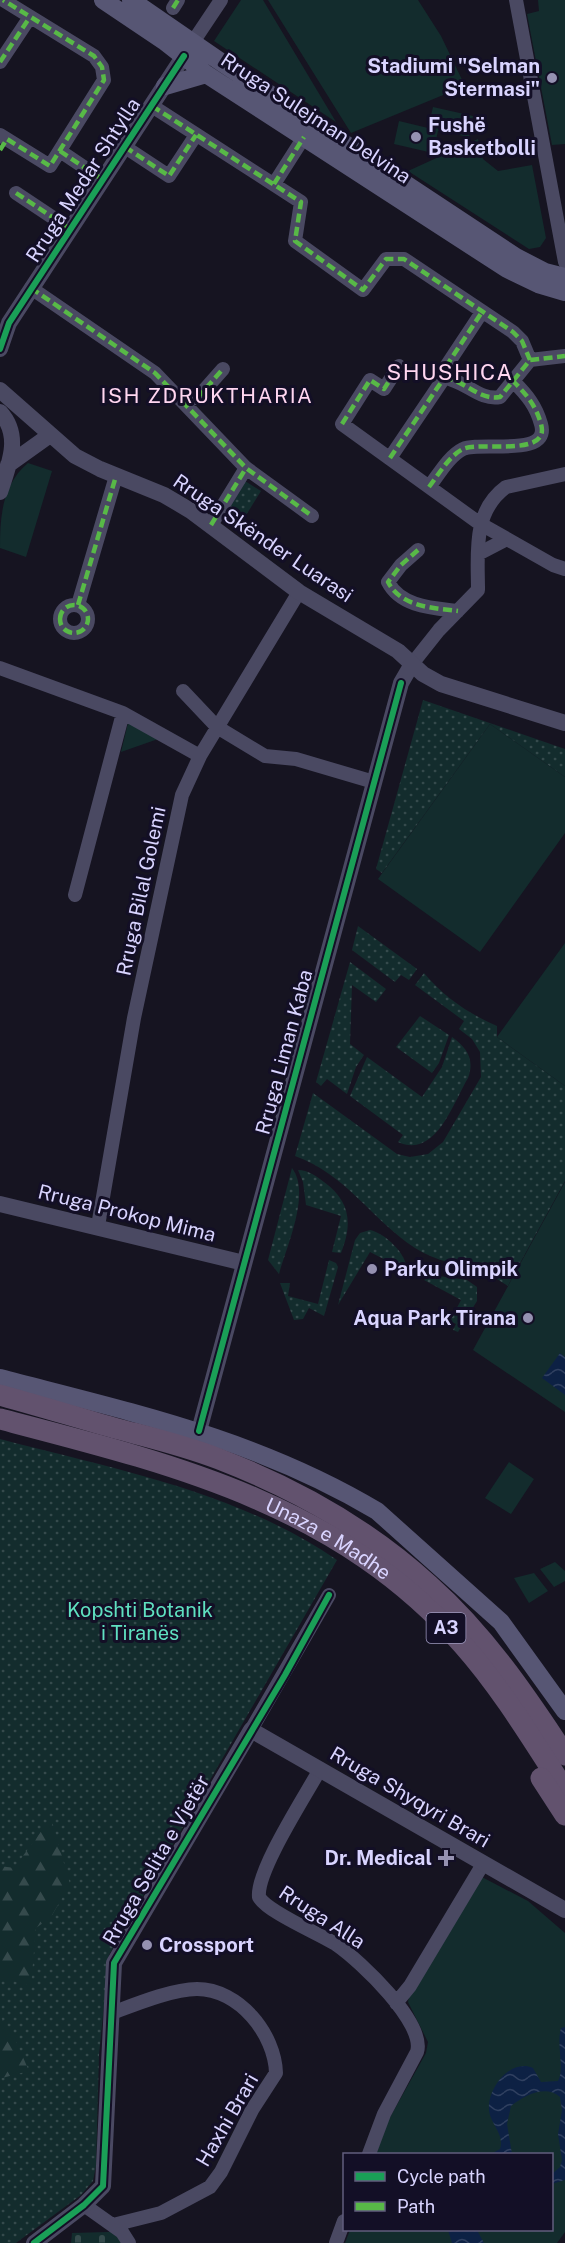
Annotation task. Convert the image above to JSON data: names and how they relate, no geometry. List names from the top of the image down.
{
  "streets": {
    "highway": ["Unaza e Madhe", "A3"],
    "main road": ["Rruga Sulejman Delvina"],
    "street": [
      "Rruga Medar Shtylla",
      "Rruga Skënder Luarasi",
      "Rruga Bilal Golemi",
      "Rruga Liman Kaba",
      "Rruga Prokop Mima",
      "Rruga Shyqyri Brari",
      "Rruga Selita e Vjetër",
      "Rruga Alla",
      "Haxhi Brari"
    ]
  },
  "crossings": [
    ["Rruga Sulejman Delvina", "Rruga Medar Shtylla"],
    ["Rruga Skënder Luarasi", "Rruga Bilal Golemi"],
    ["Rruga Skënder Luarasi", "Rruga Liman Kaba"],
    ["Rruga Bilal Golemi", "Rruga Prokop Mima"],
    ["Rruga Liman Kaba", "Rruga Prokop Mima"],
    ["Rruga Shyqyri Brari", "Rruga Selita e Vjetër"],
    ["Rruga Shyqyri Brari", "Rruga Alla"],
    ["Rruga Selita e Vjetër", "Haxhi Brari"]
  ],
  "districts": ["SHUSHICA", "ISH ZDRUKTHARIA"],
  "parks": ["Kopshti Botanik i Tiranës"],
  "places": {
    "other": [
      "Stadiumi \"Selman Stermasi\"",
      "Fushë Basketbolli",
      "Parku Olimpik",
      "Aqua Park Tirana",
      "Crossport"
    ],
    "health": ["Dr. Medical"]
  },
  "legend": ["Cycle path", "Path"]
}
